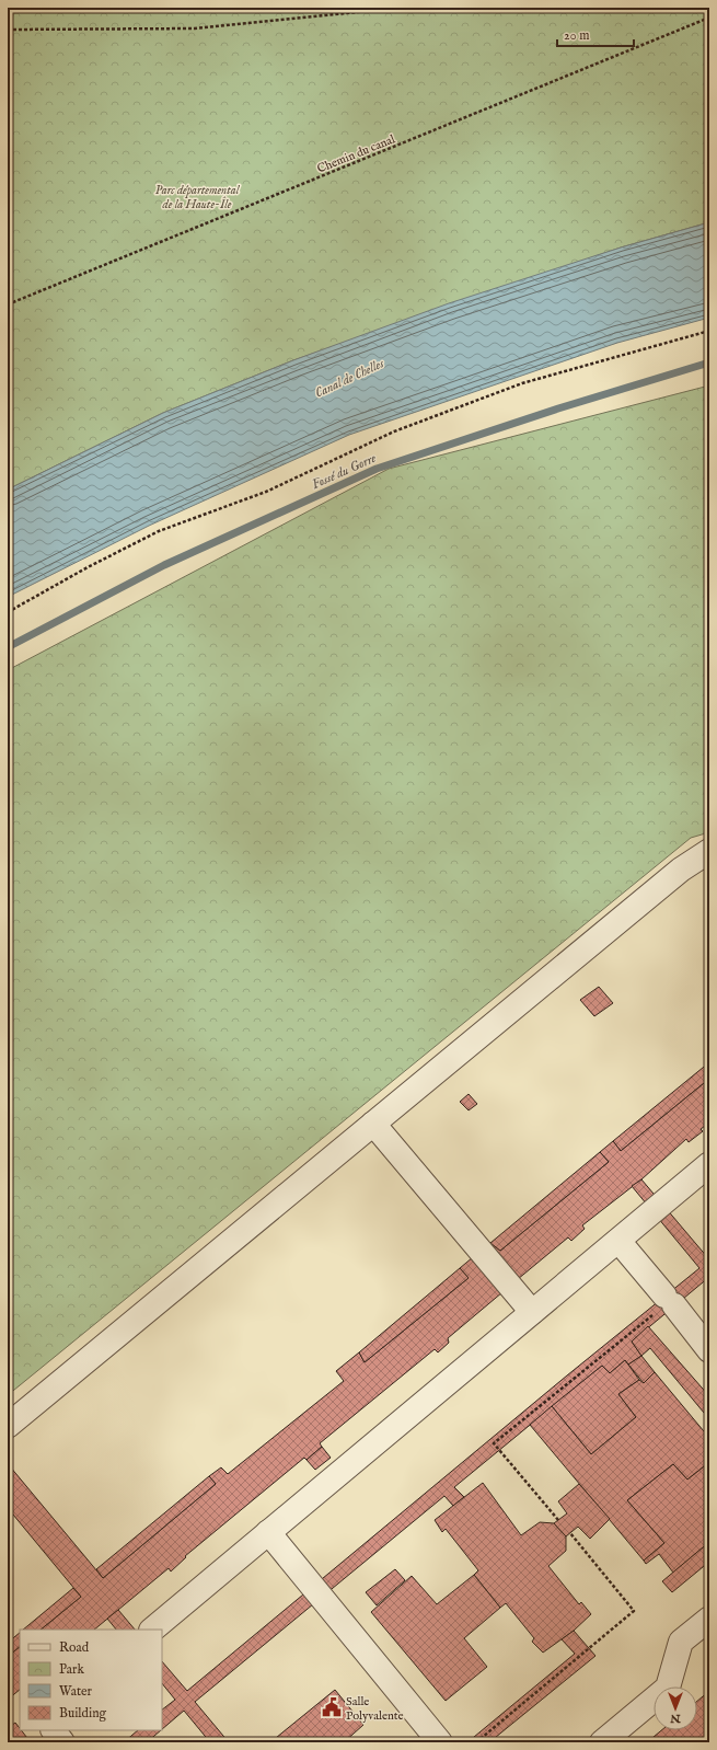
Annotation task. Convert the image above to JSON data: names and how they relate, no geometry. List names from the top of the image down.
{
  "streets": {
    "path": ["Chemin du canal"]
  },
  "water": ["Canal de Chelles", "Fossé du Gorre"],
  "parks": ["Parc départemental de la Haute-Île"],
  "places": {
    "public building": ["Salle Polyvalente"]
  },
  "legend": [
    "Road",
    "Park",
    "Water",
    "Building"
  ],
  "scale_bar": "20 m",
  "north": "bottom"
}
